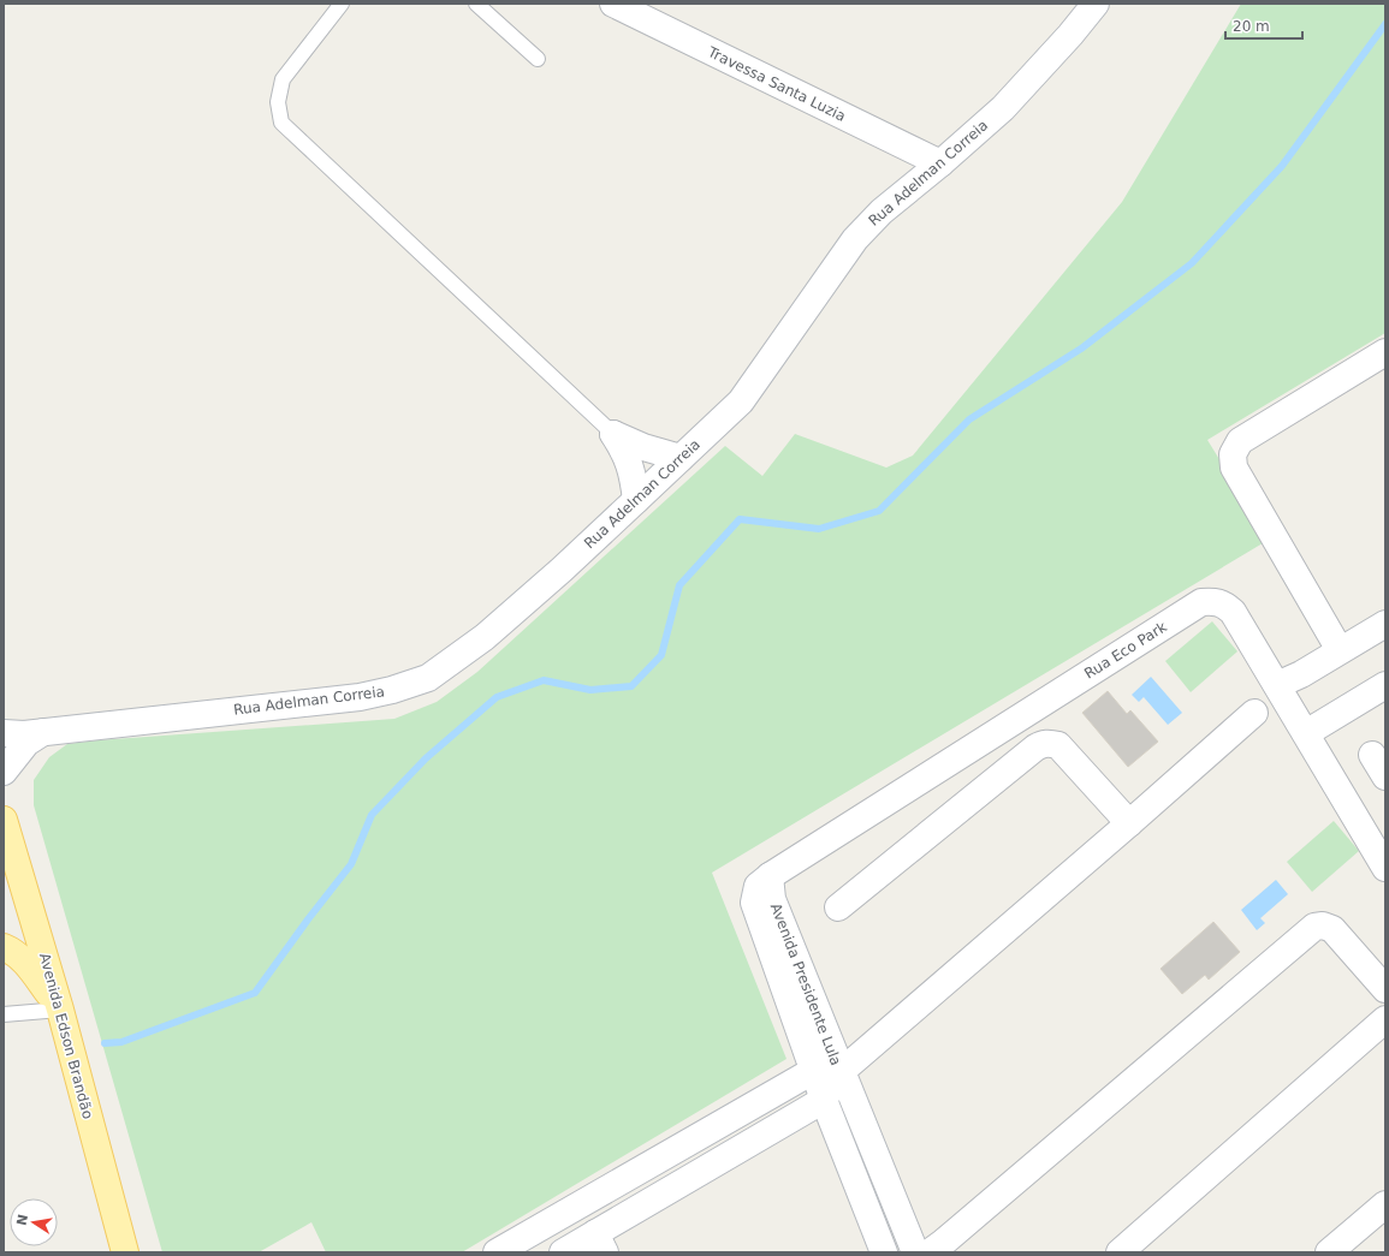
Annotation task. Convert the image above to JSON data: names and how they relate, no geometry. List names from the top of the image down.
{
  "streets": {
    "main road": ["Avenida Edson Brandão"],
    "street": [
      "Travessa Santa Luzia",
      "Rua Adelman Correia",
      "Rua Eco Park",
      "Avenida Presidente Lula"
    ]
  },
  "crossings": [
    ["Travessa Santa Luzia", "Rua Adelman Correia"],
    ["Rua Eco Park", "Avenida Presidente Lula"]
  ],
  "scale_bar": "20 m",
  "north": "left"
}
